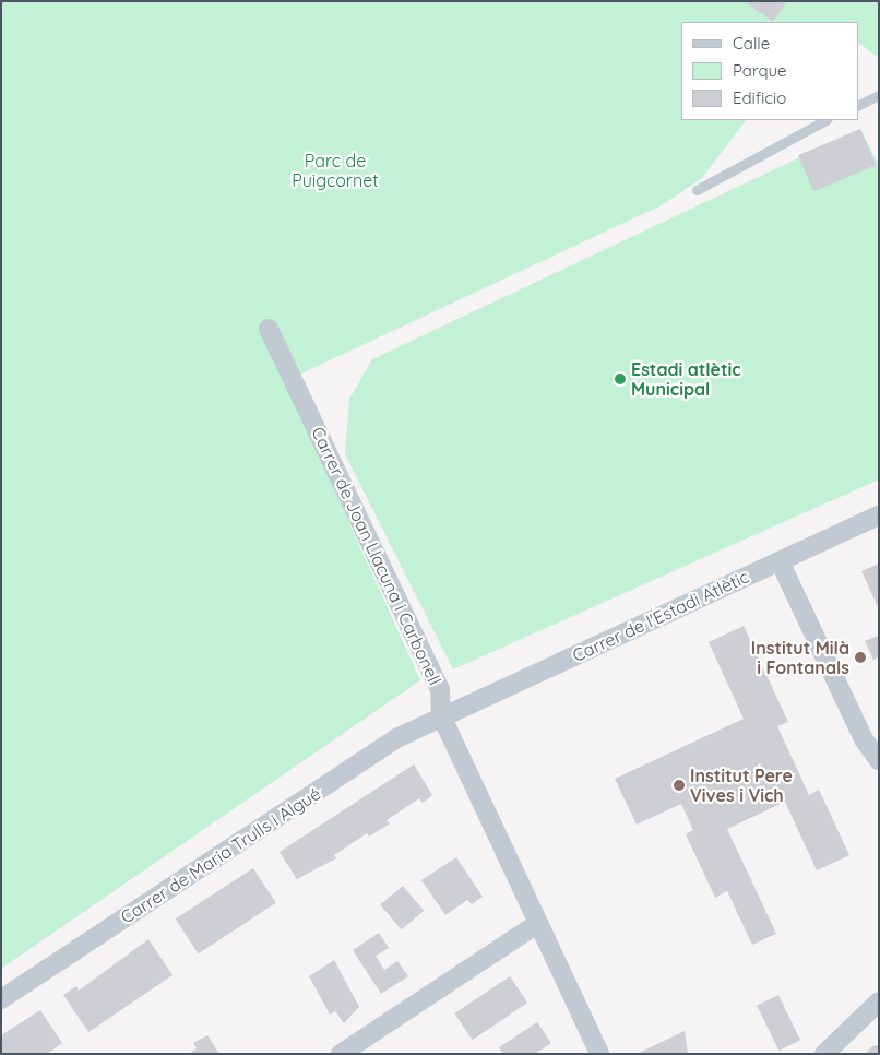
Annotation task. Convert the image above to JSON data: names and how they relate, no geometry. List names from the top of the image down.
{
  "streets": {
    "street": ["Carrer de Joan Llacuna i Carbonell", "Carrer de l'Estadi Atlètic", "Carrer de Maria Trulls i Algué"]
  },
  "crossings": [
    ["Carrer de Joan Llacuna i Carbonell", "Carrer de l'Estadi Atlètic"],
    ["Carrer de Joan Llacuna i Carbonell", "Carrer de Maria Trulls i Algué"],
    ["Carrer de l'Estadi Atlètic", "Carrer de Maria Trulls i Algué"]
  ],
  "parks": ["Parc de Puigcornet"],
  "places": ["Estadi atlètic Municipal", "Institut Milà i Fontanals", "Institut Pere Vives i Vich"],
  "legend": ["Calle", "Parque", "Edificio"]
}
